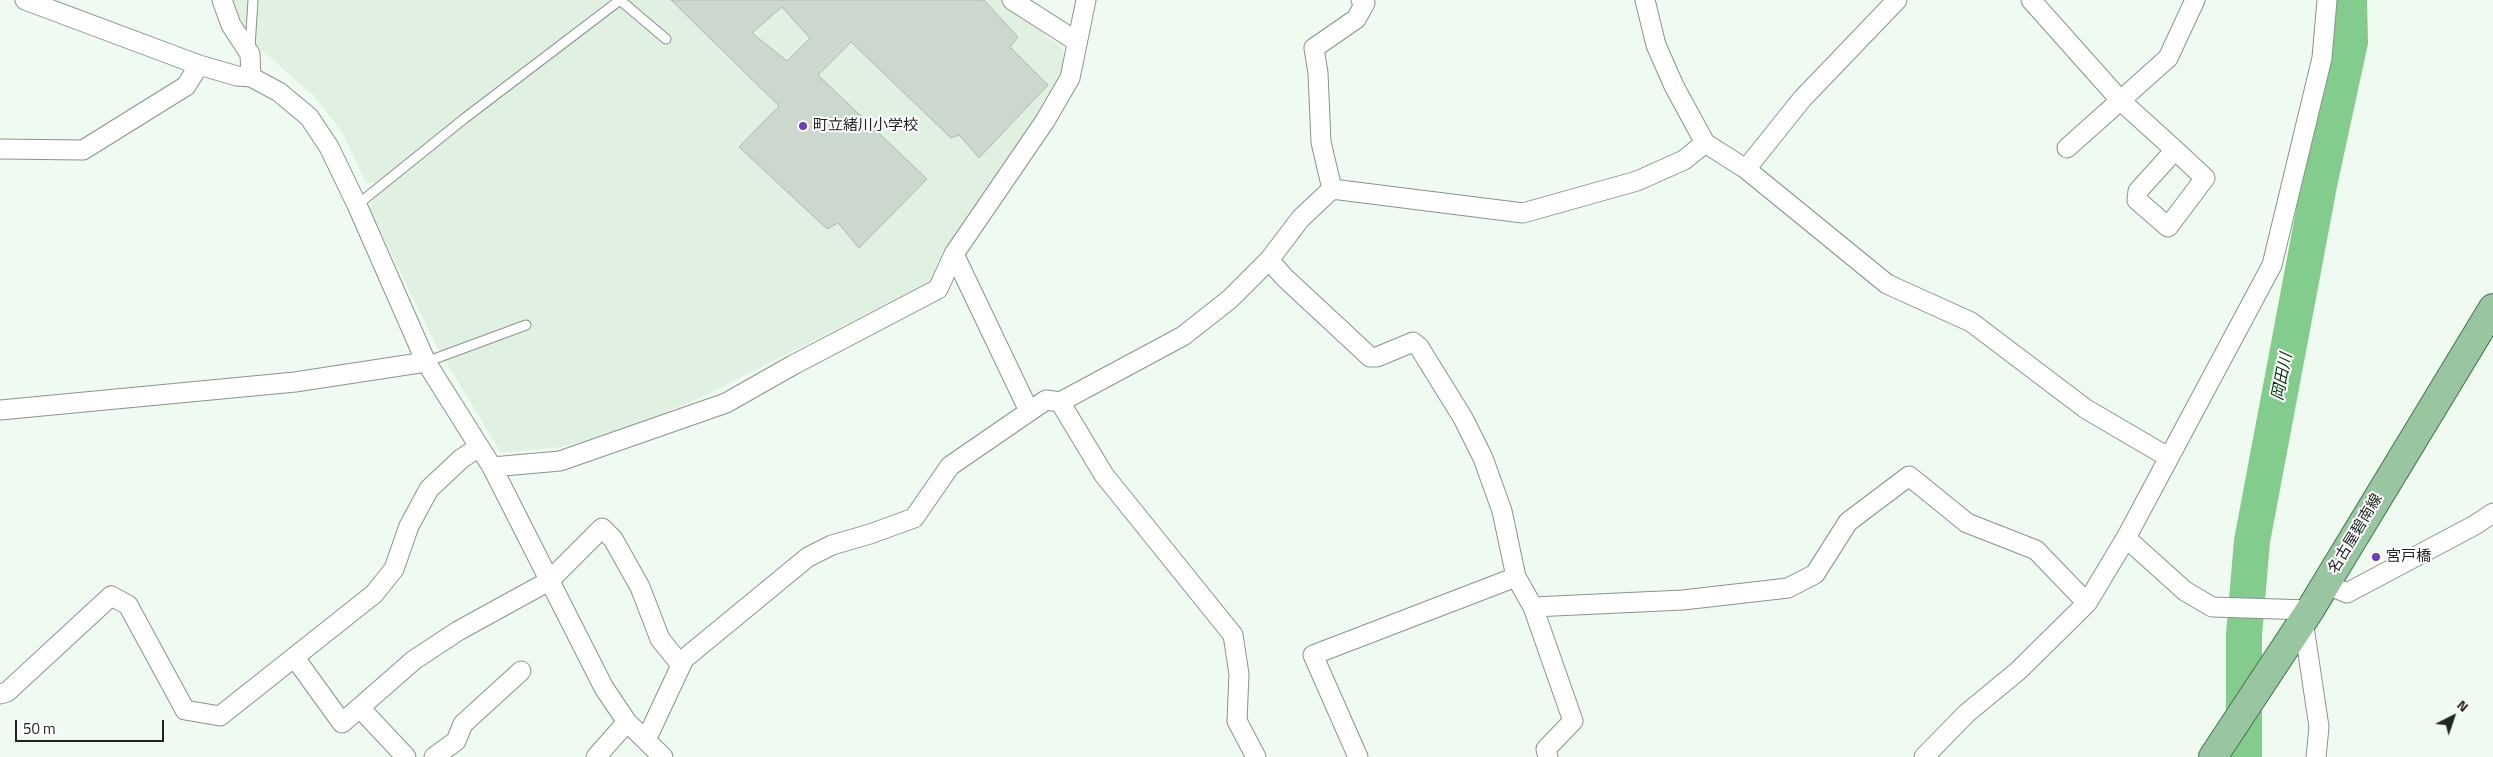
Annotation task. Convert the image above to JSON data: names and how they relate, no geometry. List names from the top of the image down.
{
  "streets": {
    "main road": ["名古屋碧南線"]
  },
  "water": ["岡田川"],
  "places": ["町立緒川小学校", "宮戸橋"],
  "scale_bar": "50 m",
  "north": "top right"
}
